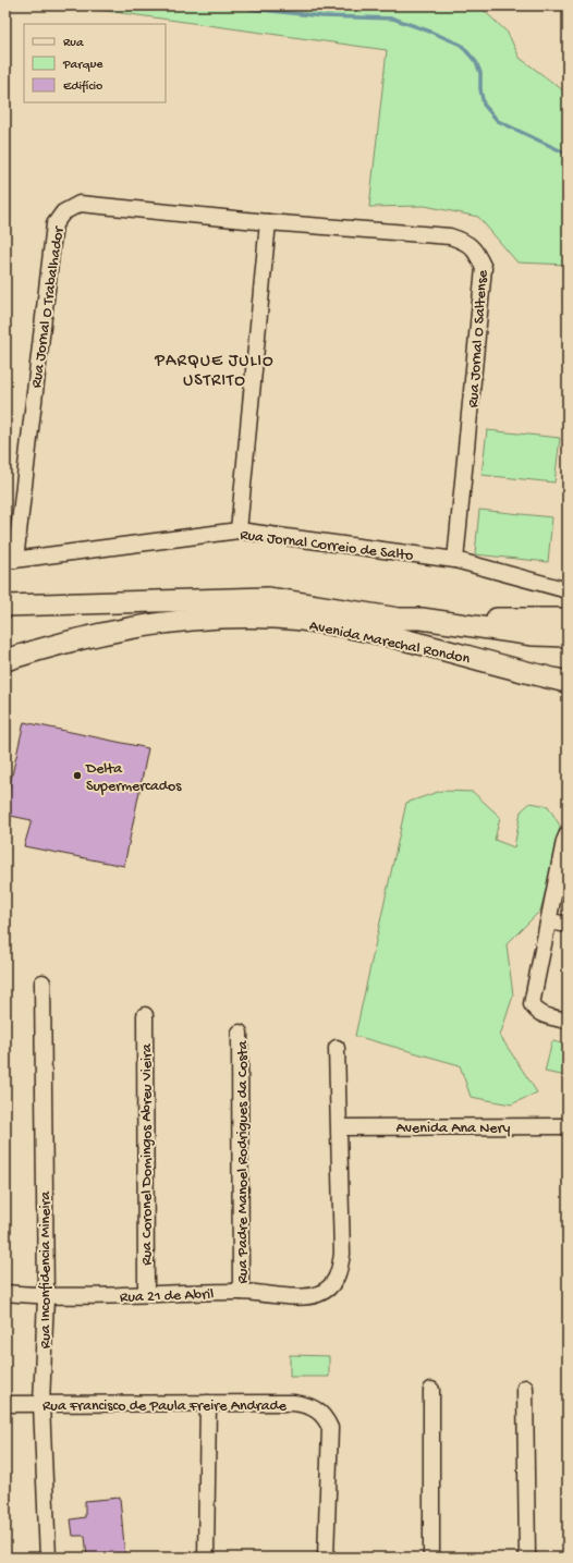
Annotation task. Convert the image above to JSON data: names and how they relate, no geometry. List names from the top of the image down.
{
  "streets": {
    "main road": ["Avenida Marechal Rondon"],
    "street": [
      "Rua Jornal O Trabalhador",
      "Rua Jornal O Saltense",
      "Rua Jornal Correio de Salto",
      "Avenida Ana Nery",
      "Rua Coronel Domingos Abreu Vieira",
      "Rua Padre Manoel Rodrigues da Costa",
      "Rua Inconfidencia Mineira",
      "Rua 21 de Abril",
      "Rua Francisco de Paula Freire Andrade"
    ]
  },
  "crossings": [
    ["Rua Jornal O Trabalhador", "Rua Jornal O Saltense"],
    ["Rua Jornal O Trabalhador", "Rua Jornal Correio de Salto"],
    ["Rua Jornal O Saltense", "Rua Jornal Correio de Salto"],
    ["Avenida Ana Nery", "Rua 21 de Abril"],
    ["Rua Coronel Domingos Abreu Vieira", "Rua 21 de Abril"],
    ["Rua Padre Manoel Rodrigues da Costa", "Rua 21 de Abril"],
    ["Rua Inconfidencia Mineira", "Rua 21 de Abril"],
    ["Rua Inconfidencia Mineira", "Rua Francisco de Paula Freire Andrade"]
  ],
  "districts": ["PARQUE JULIO USTRITO"],
  "places": ["Delta Supermercados"],
  "legend": ["Rua", "Parque", "Edifício"]
}
